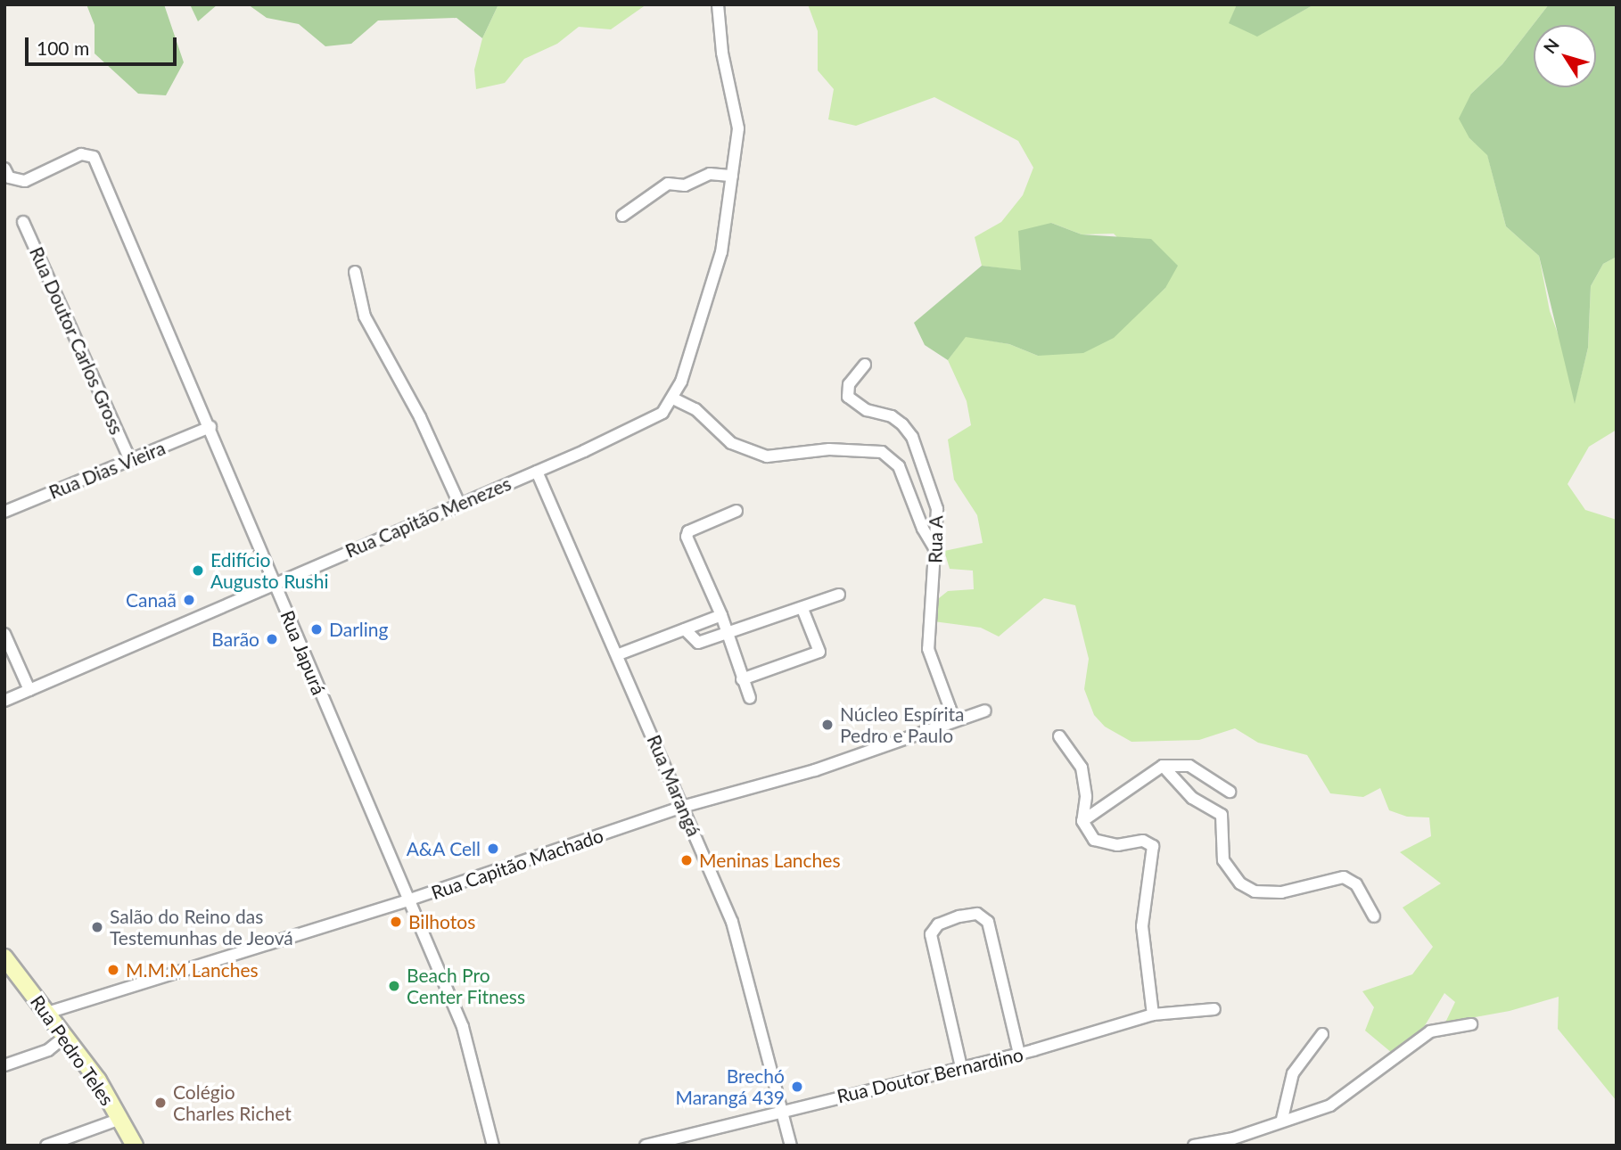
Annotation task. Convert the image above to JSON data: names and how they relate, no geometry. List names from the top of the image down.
{
  "streets": {
    "street": [
      "Rua Doutor Carlos Gross",
      "Rua Dias Vieira",
      "Rua Capitão Menezes",
      "Rua A",
      "Rua Japurá",
      "Rua Marangá",
      "Rua Capitão Machado",
      "Rua Pedro Teles",
      "Rua Doutor Bernardino"
    ]
  },
  "crossings": [
    ["Rua Doutor Carlos Gross", "Rua Dias Vieira"],
    ["Rua Dias Vieira", "Rua Japurá"],
    ["Rua Capitão Menezes", "Rua Japurá"],
    ["Rua Capitão Menezes", "Rua Marangá"],
    ["Rua A", "Rua Capitão Machado"],
    ["Rua Japurá", "Rua Capitão Machado"],
    ["Rua Marangá", "Rua Capitão Machado"],
    ["Rua Marangá", "Rua Doutor Bernardino"],
    ["Rua Capitão Machado", "Rua Pedro Teles"]
  ],
  "places": [
    "Edifício Augusto Rushi",
    "Canaã",
    "Darling",
    "Barão",
    "Núcleo Espírita Pedro e Paulo",
    "A&A Cell",
    "Meninas Lanches",
    "Bilhotos",
    "Salão do Reino das Testemunhas de Jeová",
    "M.M.M Lanches",
    "Beach Pro Center Fitness",
    "Brechó Marangá 439",
    "Colégio Charles Richet"
  ],
  "scale_bar": "100 m",
  "north": "top left"
}
